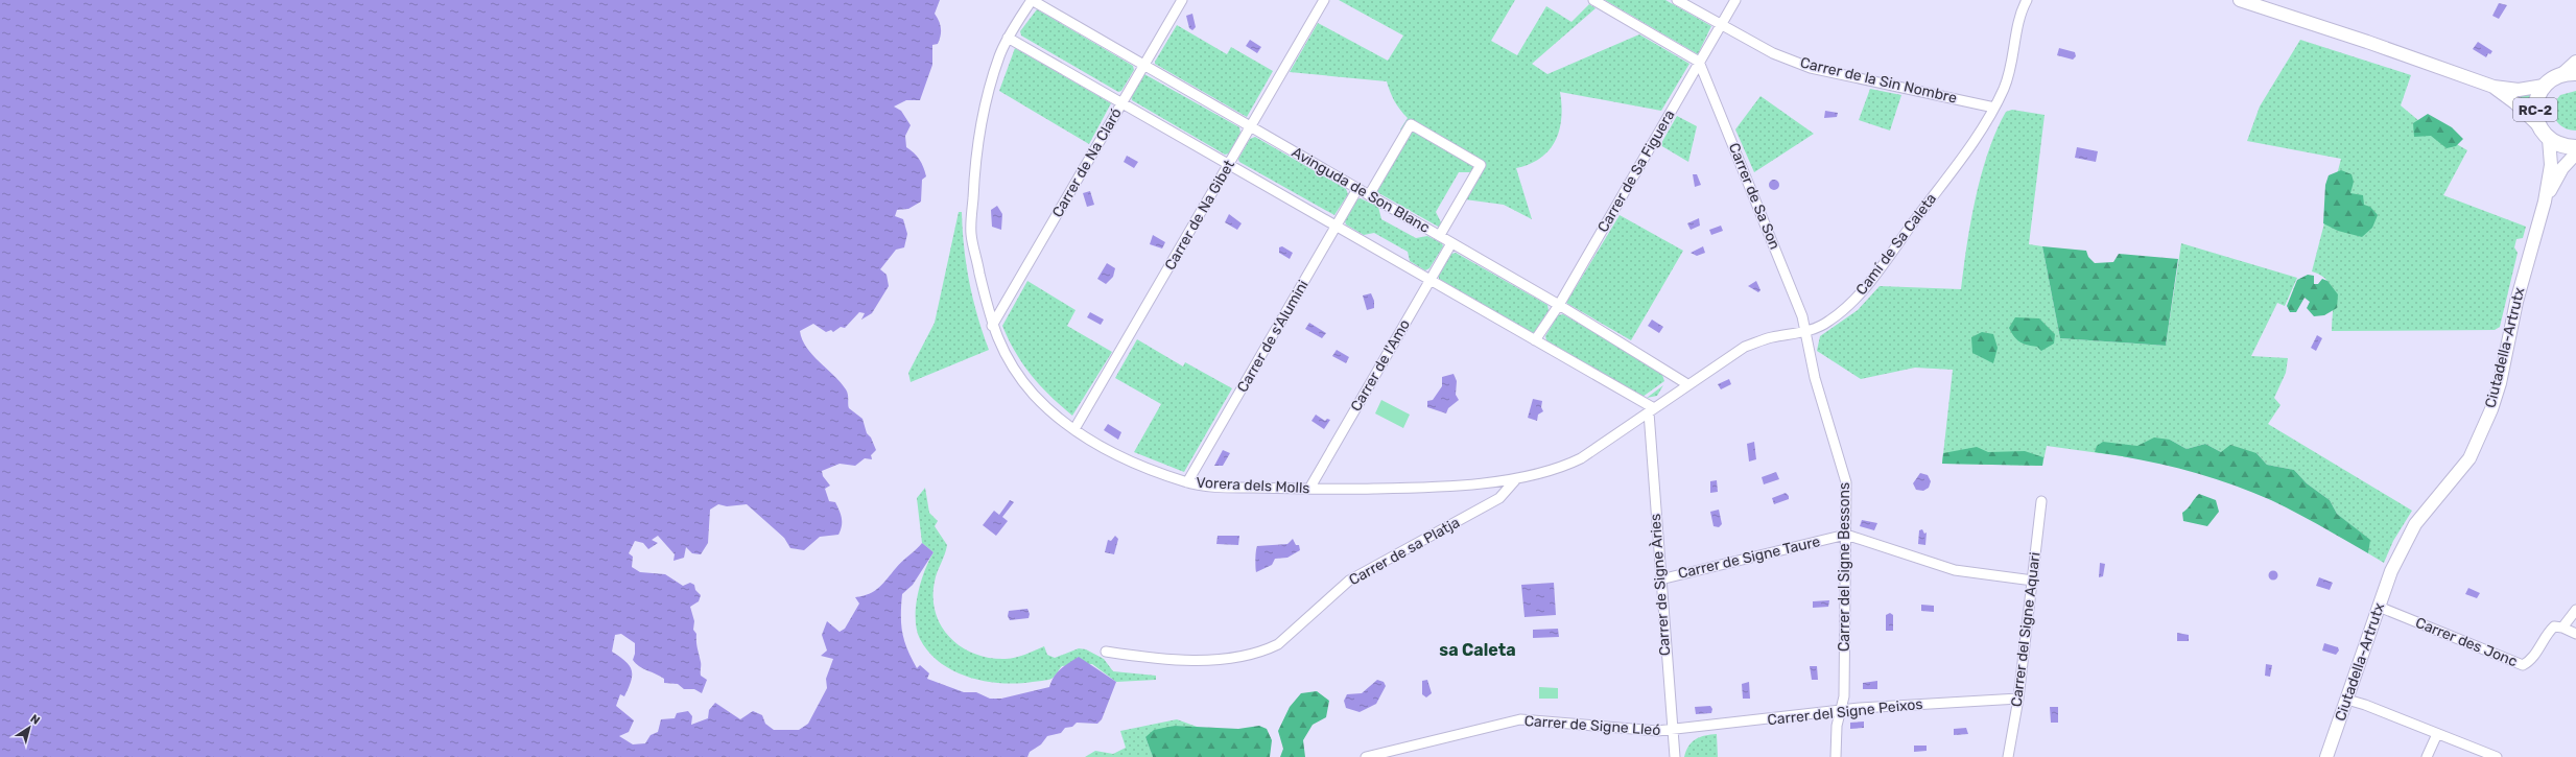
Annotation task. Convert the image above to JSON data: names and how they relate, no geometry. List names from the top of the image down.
{
  "streets": {
    "main road": ["RC-2", "Ciutadella-Artrutx"],
    "street": [
      "Carrer de la Sin Nombre",
      "Carrer de Na Claró",
      "Carrer de Sa Figuera",
      "Avinguda de Son Blanc",
      "Carrer de Sa Son",
      "Carrer de Na Gibet",
      "Camí de Sa Caleta",
      "Carrer de s'Alumini",
      "Carrer de l'Amo",
      "Vorera dels Molls",
      "Carrer de sa Platja",
      "Carrer de Signe Taure",
      "Carrer del Signe Bessons",
      "Carrer de Signe Àries",
      "Carrer del Signe Aquari",
      "Carrer des Jonc",
      "Carrer del Signe Peixos",
      "Carrer de Signe Lleó"
    ]
  },
  "crossings": [
    ["Carrer de la Sin Nombre", "Carrer de Sa Figuera"],
    ["Carrer de la Sin Nombre", "Camí de Sa Caleta"],
    ["RC-2", "Ciutadella-Artrutx"],
    ["Carrer de Na Claró", "Avinguda de Son Blanc"],
    ["Carrer de Na Claró", "Vorera dels Molls"],
    ["Carrer de Sa Figuera", "Avinguda de Son Blanc"],
    ["Carrer de Sa Figuera", "Carrer de Sa Son"],
    ["Avinguda de Son Blanc", "Carrer de Na Gibet"],
    ["Avinguda de Son Blanc", "Camí de Sa Caleta"],
    ["Avinguda de Son Blanc", "Carrer de s'Alumini"],
    ["Avinguda de Son Blanc", "Carrer de l'Amo"],
    ["Avinguda de Son Blanc", "Vorera dels Molls"],
    ["Carrer de Sa Son", "Camí de Sa Caleta"],
    ["Carrer de Sa Son", "Carrer del Signe Bessons"],
    ["Carrer de Na Gibet", "Vorera dels Molls"],
    ["Camí de Sa Caleta", "Vorera dels Molls"],
    ["Camí de Sa Caleta", "Carrer del Signe Bessons"],
    ["Camí de Sa Caleta", "Carrer de Signe Àries"],
    ["Carrer de s'Alumini", "Vorera dels Molls"],
    ["Ciutadella-Artrutx", "Carrer des Jonc"],
    ["Carrer de l'Amo", "Vorera dels Molls"],
    ["Vorera dels Molls", "Carrer de sa Platja"],
    ["Vorera dels Molls", "Carrer de Signe Àries"],
    ["Carrer de Signe Taure", "Carrer del Signe Bessons"],
    ["Carrer de Signe Taure", "Carrer de Signe Àries"],
    ["Carrer del Signe Bessons", "Carrer del Signe Peixos"],
    ["Carrer de Signe Àries", "Carrer del Signe Peixos"],
    ["Carrer de Signe Àries", "Carrer de Signe Lleó"],
    ["Carrer del Signe Aquari", "Carrer del Signe Peixos"],
    ["Carrer del Signe Peixos", "Carrer de Signe Lleó"]
  ],
  "districts": ["sa Caleta"],
  "north": "top right"
}
